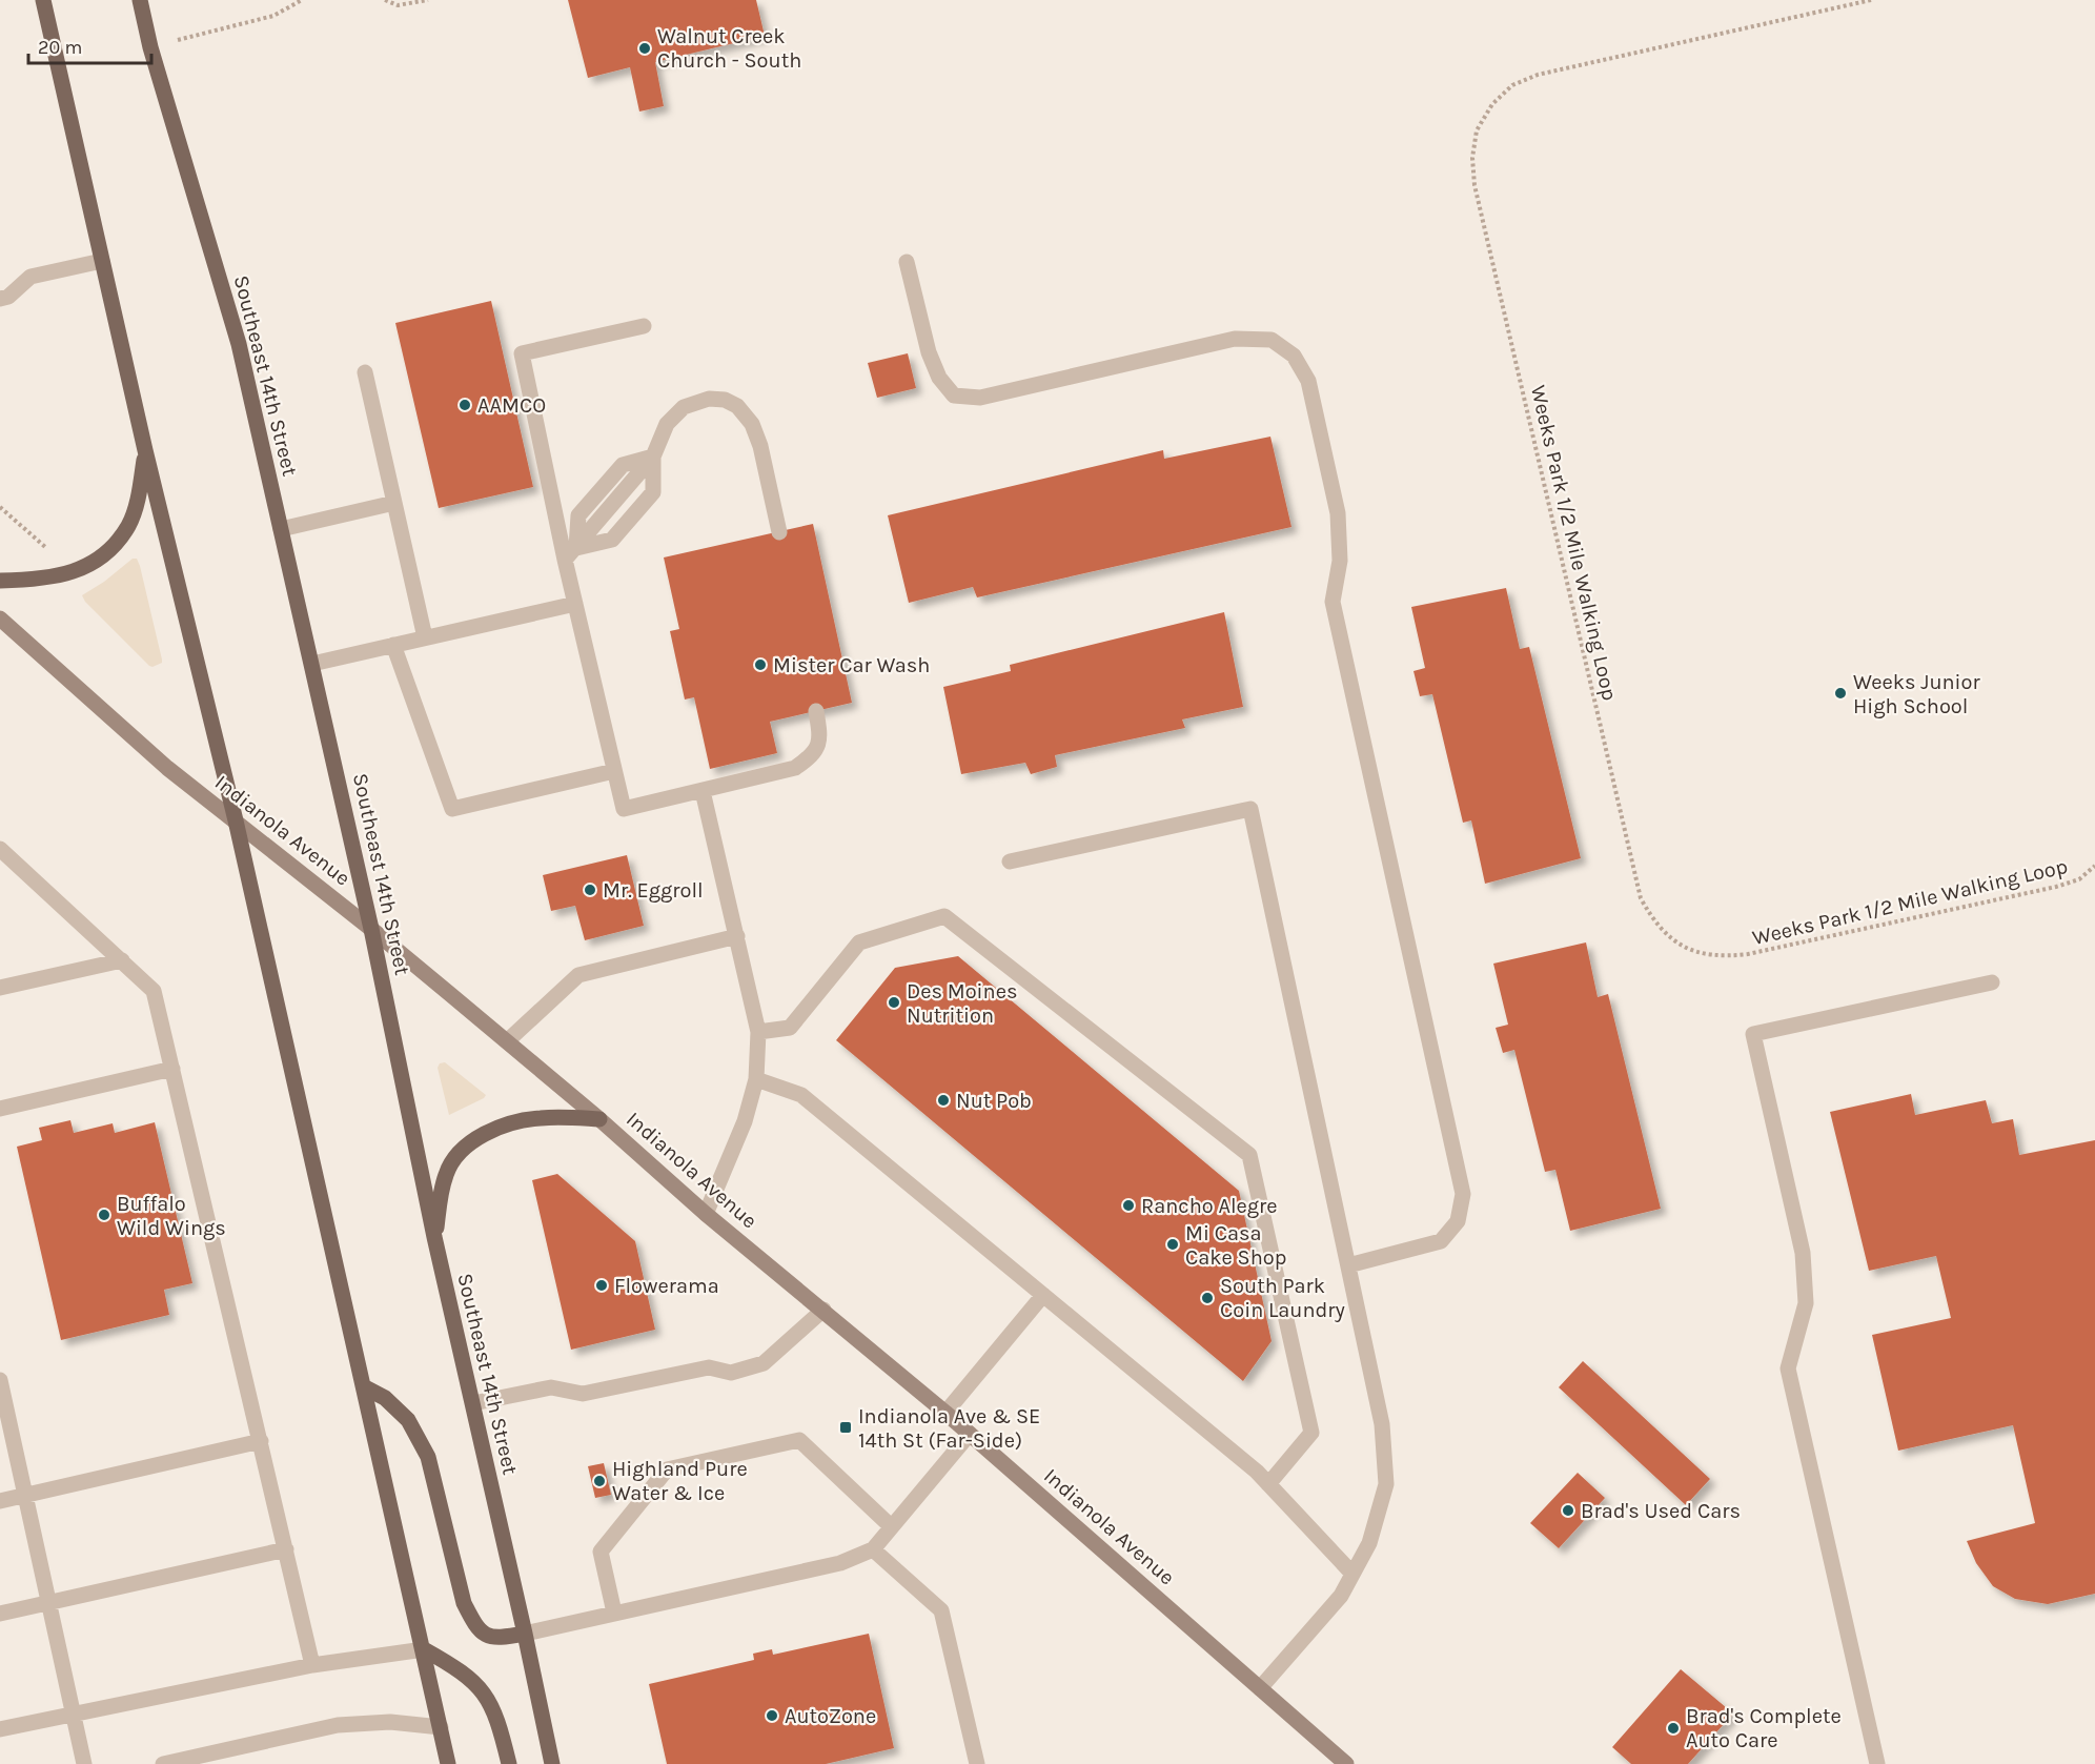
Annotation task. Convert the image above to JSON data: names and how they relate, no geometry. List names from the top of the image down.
{
  "streets": {
    "main road": ["Southeast 14th Street", "Indianola Avenue"],
    "path": ["Weeks Park 1/2 Mile Walking Loop"]
  },
  "crossings": [
    ["Southeast 14th Street", "Indianola Avenue"]
  ],
  "places": {
    "other": [
      "Walnut Creek Church - South",
      "AAMCO",
      "Mister Car Wash",
      "Weeks Junior High School",
      "Mr. Eggroll",
      "Des Moines Nutrition",
      "Nut Pob",
      "Rancho Alegre",
      "Buffalo Wild Wings",
      "Mi Casa Cake Shop",
      "Flowerama",
      "South Park Coin Laundry",
      "Highland Pure Water & Ice",
      "Brad's Used Cars",
      "AutoZone",
      "Brad's Complete Auto Care"
    ],
    "transit": ["Indianola Ave & SE 14th St (Far-Side)"]
  },
  "scale_bar": "20 m"
}
